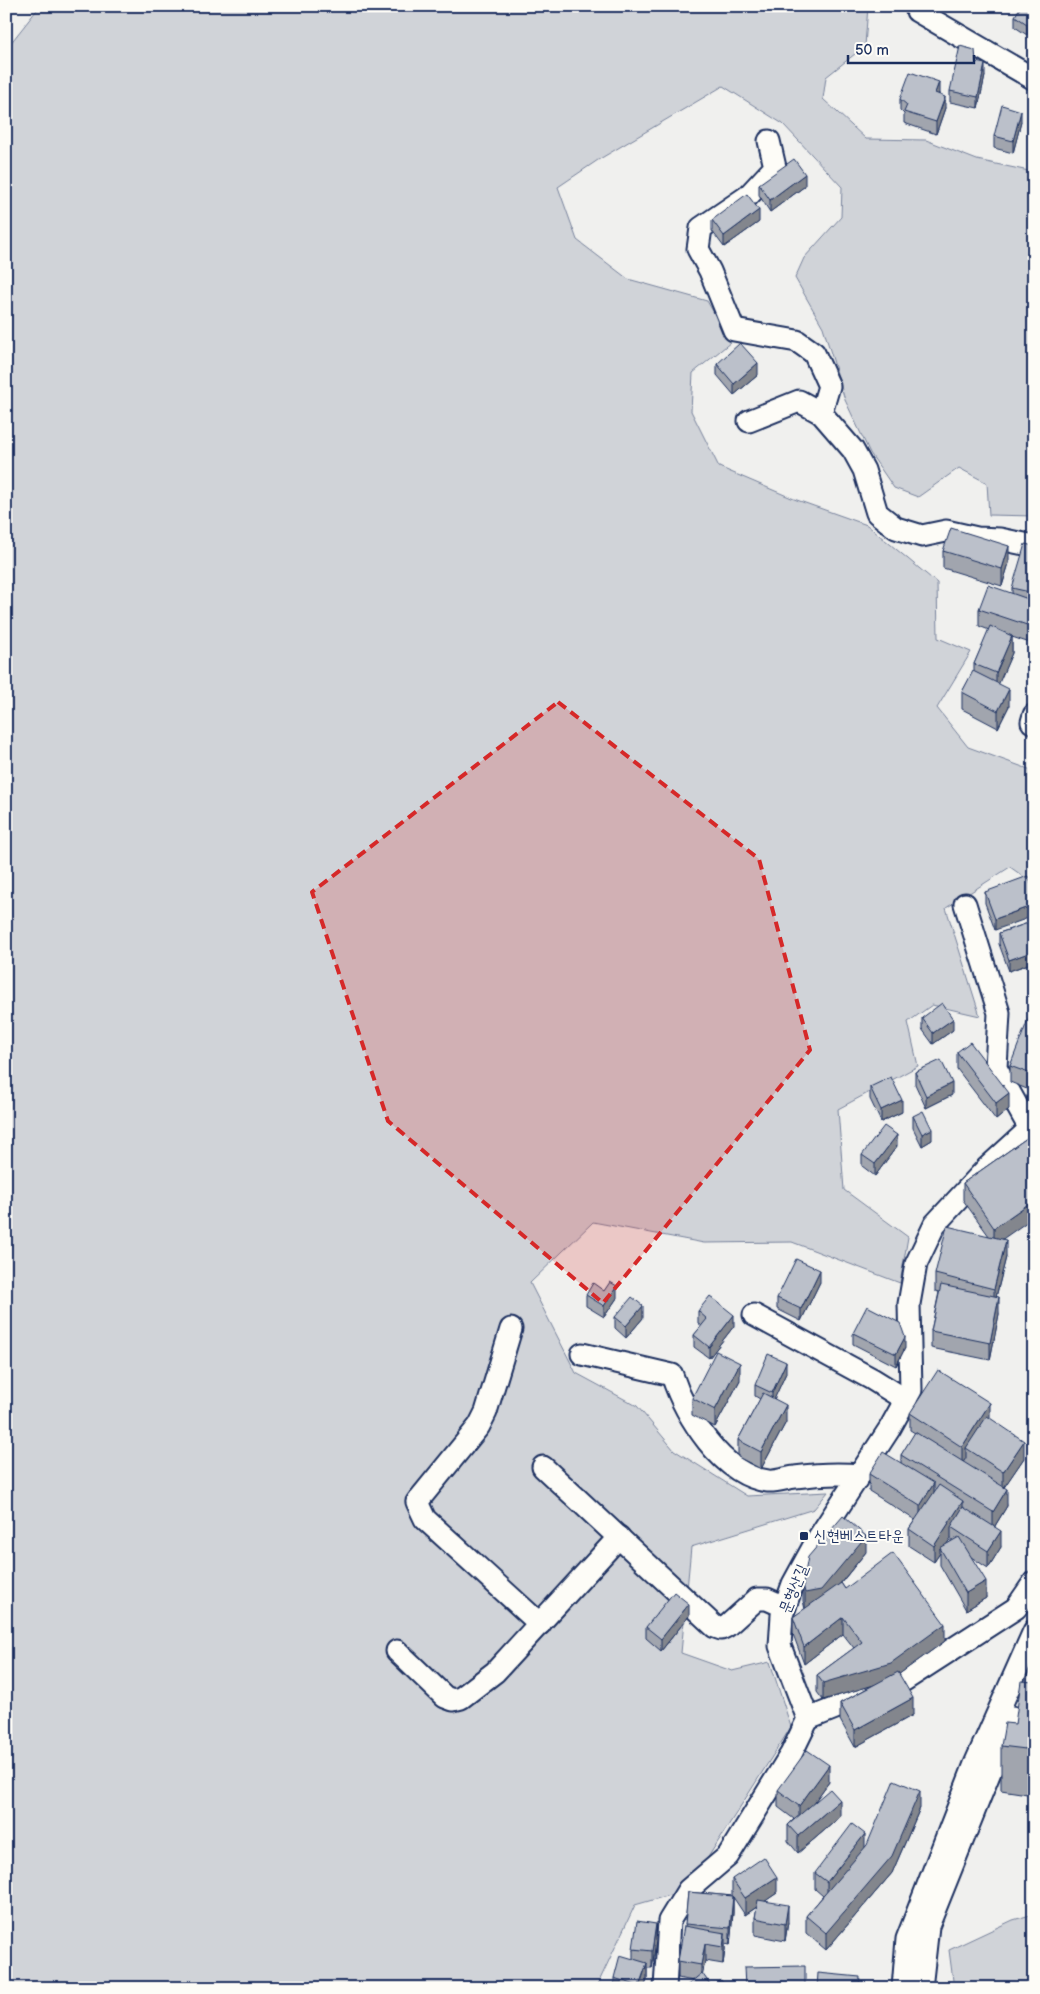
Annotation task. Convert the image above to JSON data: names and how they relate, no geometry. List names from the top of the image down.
{
  "streets": {
    "street": ["문형산길"]
  },
  "places": {
    "transit": ["신현베스트타운"]
  },
  "scale_bar": "50 m"
}
